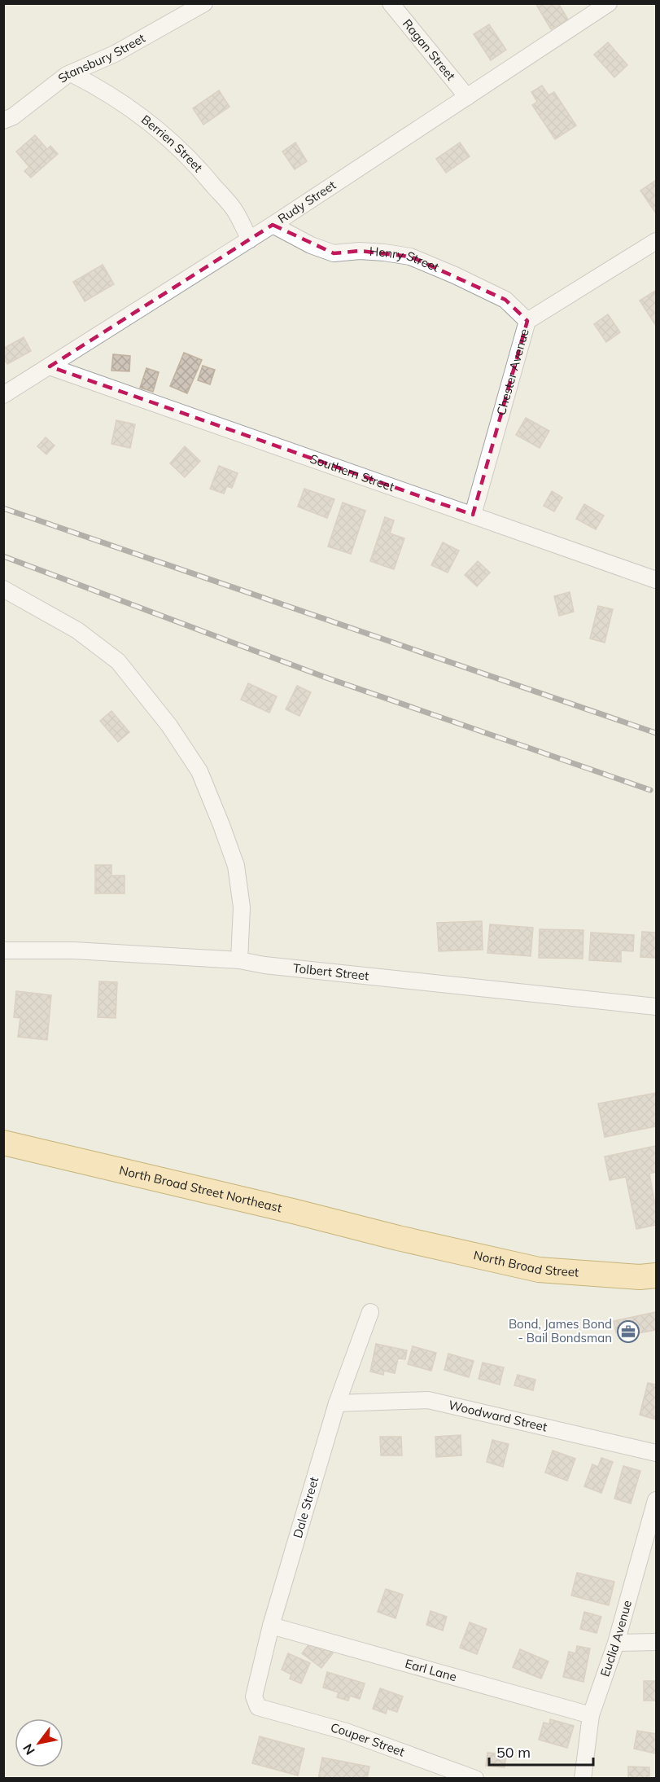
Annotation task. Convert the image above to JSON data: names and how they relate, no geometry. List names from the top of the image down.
{
  "streets": {
    "main road": ["North Broad Street Northeast", "North Broad Street"],
    "street": [
      "Ragan Street",
      "Stansbury Street",
      "Berrien Street",
      "Rudy Street",
      "Henry Street",
      "Chester Avenue",
      "Southern Street",
      "Tolbert Street",
      "Woodward Street",
      "Dale Street",
      "Euclid Avenue",
      "Earl Lane",
      "Couper Street"
    ]
  },
  "crossings": [
    ["Ragan Street", "Rudy Street"],
    ["Stansbury Street", "Berrien Street"],
    ["Berrien Street", "Rudy Street"],
    ["Rudy Street", "Henry Street"],
    ["Rudy Street", "Southern Street"],
    ["Henry Street", "Chester Avenue"],
    ["Chester Avenue", "Southern Street"],
    ["North Broad Street Northeast", "North Broad Street"],
    ["Woodward Street", "Dale Street"],
    ["Dale Street", "Earl Lane"],
    ["Dale Street", "Couper Street"],
    ["Euclid Avenue", "Earl Lane"]
  ],
  "places": {
    "office": ["Bond, James Bond - Bail Bondsman"]
  },
  "scale_bar": "50 m",
  "north": "bottom left"
}
